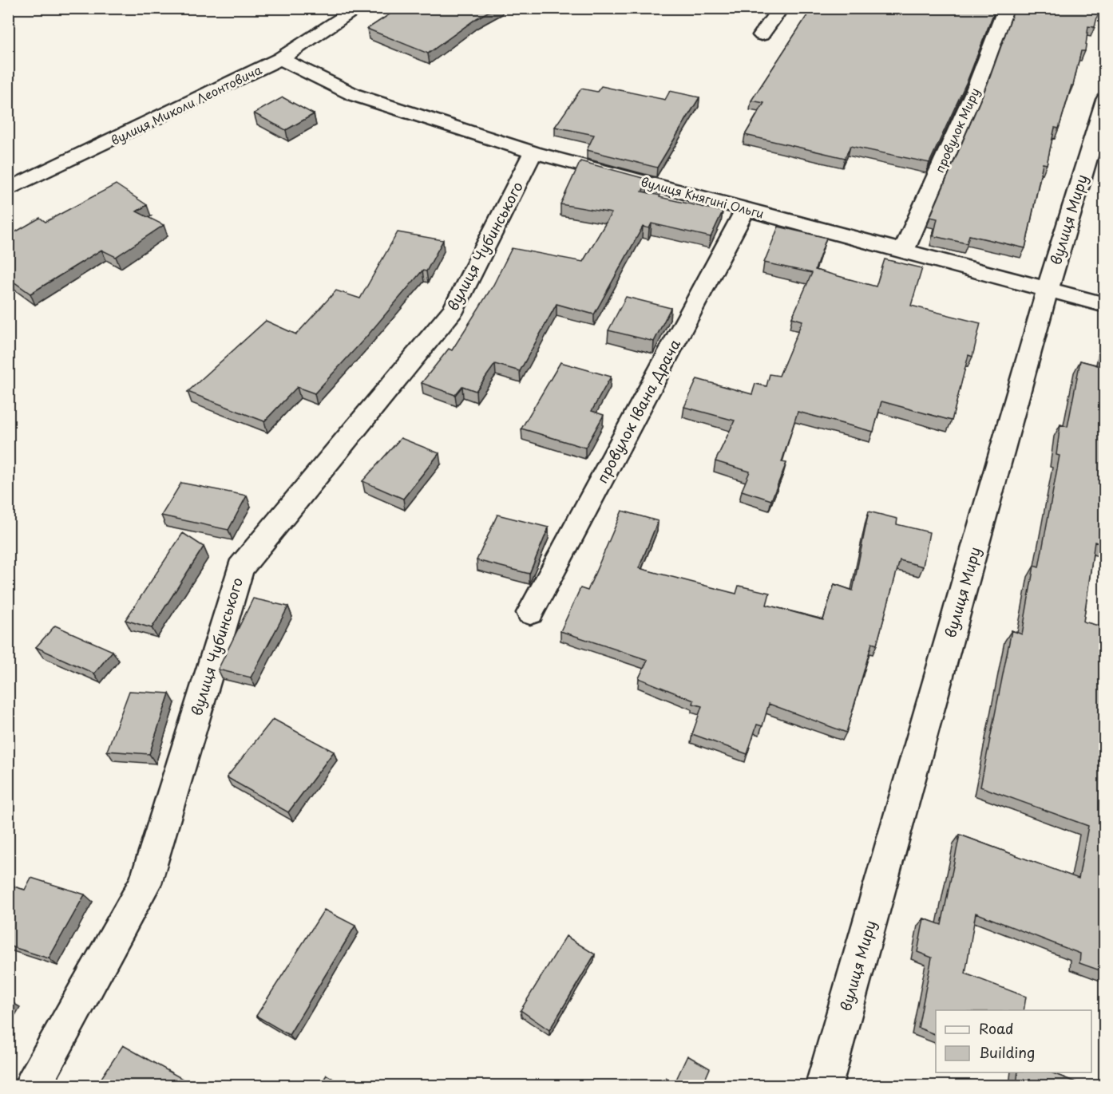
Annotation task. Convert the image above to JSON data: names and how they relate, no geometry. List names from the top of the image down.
{
  "streets": {
    "street": [
      "вулиця Миколи Леонтовича",
      "провулок Миру",
      "вулиця Княгині Ольги",
      "вулиця Миру",
      "вулиця Чубинського",
      "провулок Івана Драча"
    ]
  },
  "crossings": [
    ["вулиця Миколи Леонтовича", "вулиця Княгині Ольги"],
    ["провулок Миру", "вулиця Княгині Ольги"],
    ["вулиця Княгині Ольги", "вулиця Миру"],
    ["вулиця Княгині Ольги", "вулиця Чубинського"],
    ["вулиця Княгині Ольги", "провулок Івана Драча"]
  ],
  "legend": ["Road", "Building"]
}
